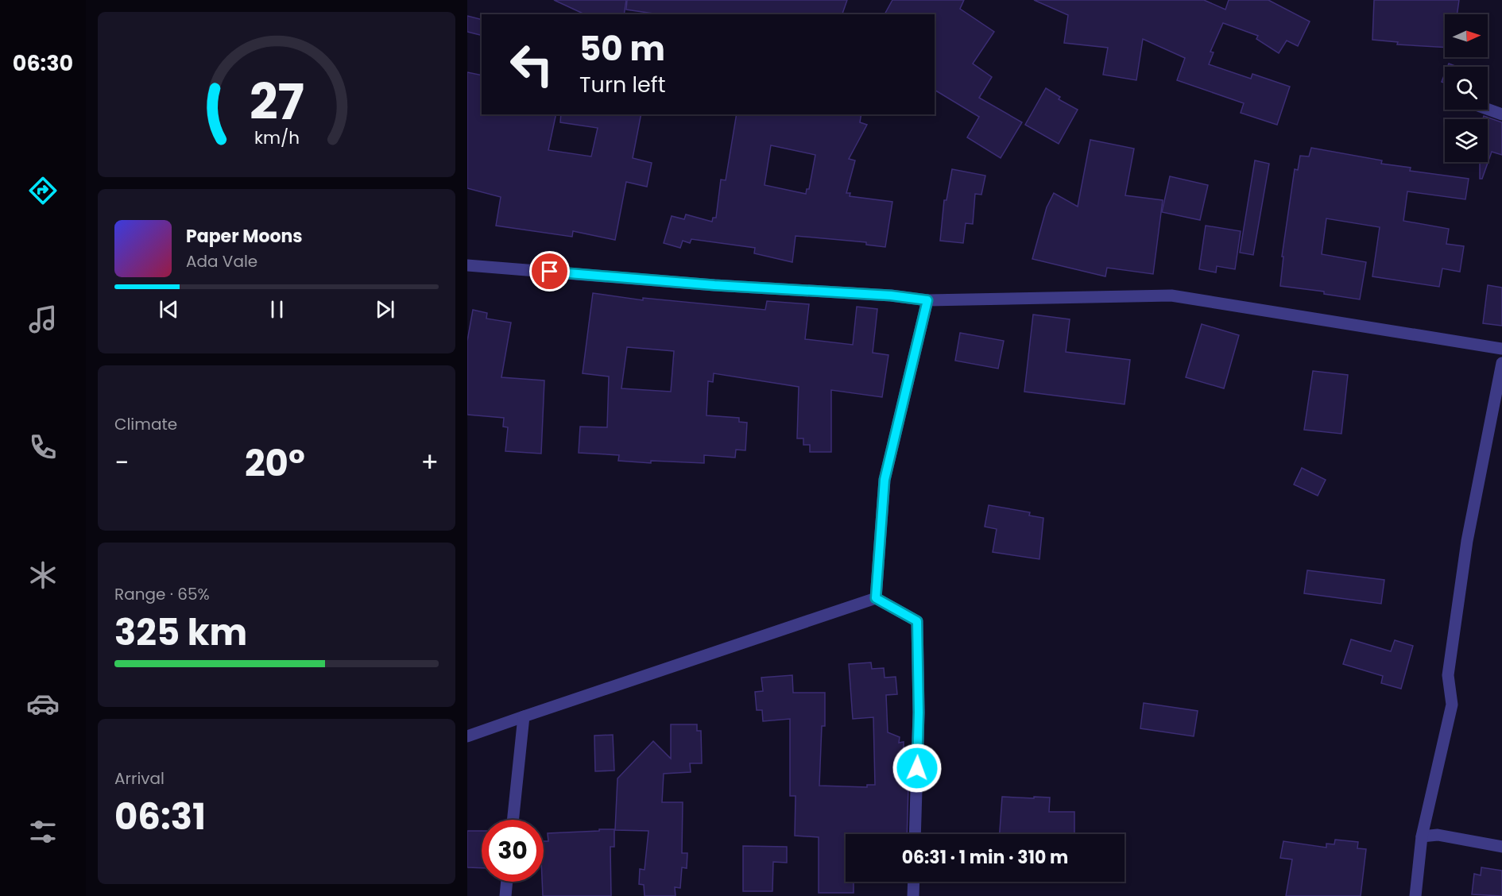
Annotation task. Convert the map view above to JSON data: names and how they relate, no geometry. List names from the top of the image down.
{
  "north": "right",
  "page": {
    "tabs": "06:30",
    "turn": ["50 m", "Turn left"],
    "song": ["Paper Moons", "Ada Vale"],
    "tile": [
      "Climate",
      ["Range · 65%", "325 km"],
      ["Arrival", "06:31"]
    ],
    "heat": ["−", "20°", "+"],
    "limit": "30",
    "trip": "06:31 · 1 min · 310 m",
    "gauge": ["27", "km/h"]
  }
}
